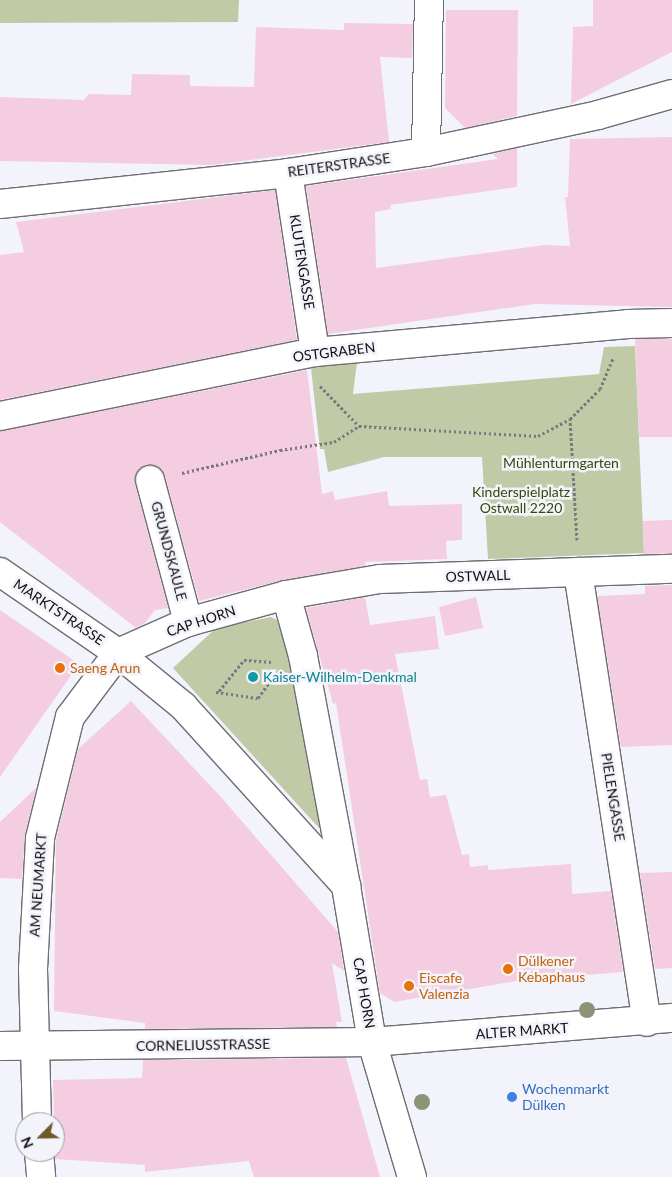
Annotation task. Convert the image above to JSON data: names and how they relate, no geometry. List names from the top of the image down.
{
  "streets": {
    "street": [
      "REITERSTRASSE",
      "KLUTENGASSE",
      "OSTGRABEN",
      "GRUNDSKAULE",
      "OSTWALL",
      "MARKTSTRASSE",
      "CAP HORN",
      "PIELENGASSE",
      "AM NEUMARKT",
      "ALTER MARKT",
      "CORNELIUSSTRASSE"
    ]
  },
  "crossings": [
    ["REITERSTRASSE", "KLUTENGASSE"],
    ["KLUTENGASSE", "OSTGRABEN"],
    ["GRUNDSKAULE", "CAP HORN"],
    ["OSTWALL", "CAP HORN"],
    ["OSTWALL", "PIELENGASSE"],
    ["MARKTSTRASSE", "CAP HORN"],
    ["MARKTSTRASSE", "AM NEUMARKT"],
    ["CAP HORN", "AM NEUMARKT"],
    ["CAP HORN", "ALTER MARKT"],
    ["CAP HORN", "CORNELIUSSTRASSE"],
    ["PIELENGASSE", "ALTER MARKT"],
    ["AM NEUMARKT", "CORNELIUSSTRASSE"],
    ["ALTER MARKT", "CORNELIUSSTRASSE"]
  ],
  "parks": ["Mühlenturmgarten", "Kinderspielplatz Ostwall 2220"],
  "places": [
    "Saeng Arun",
    "Kaiser-Wilhelm-Denkmal",
    "Dülkener Kebaphaus",
    "Eiscafe Valenzia",
    "Wochenmarkt Dülken"
  ],
  "north": "bottom left"
}
